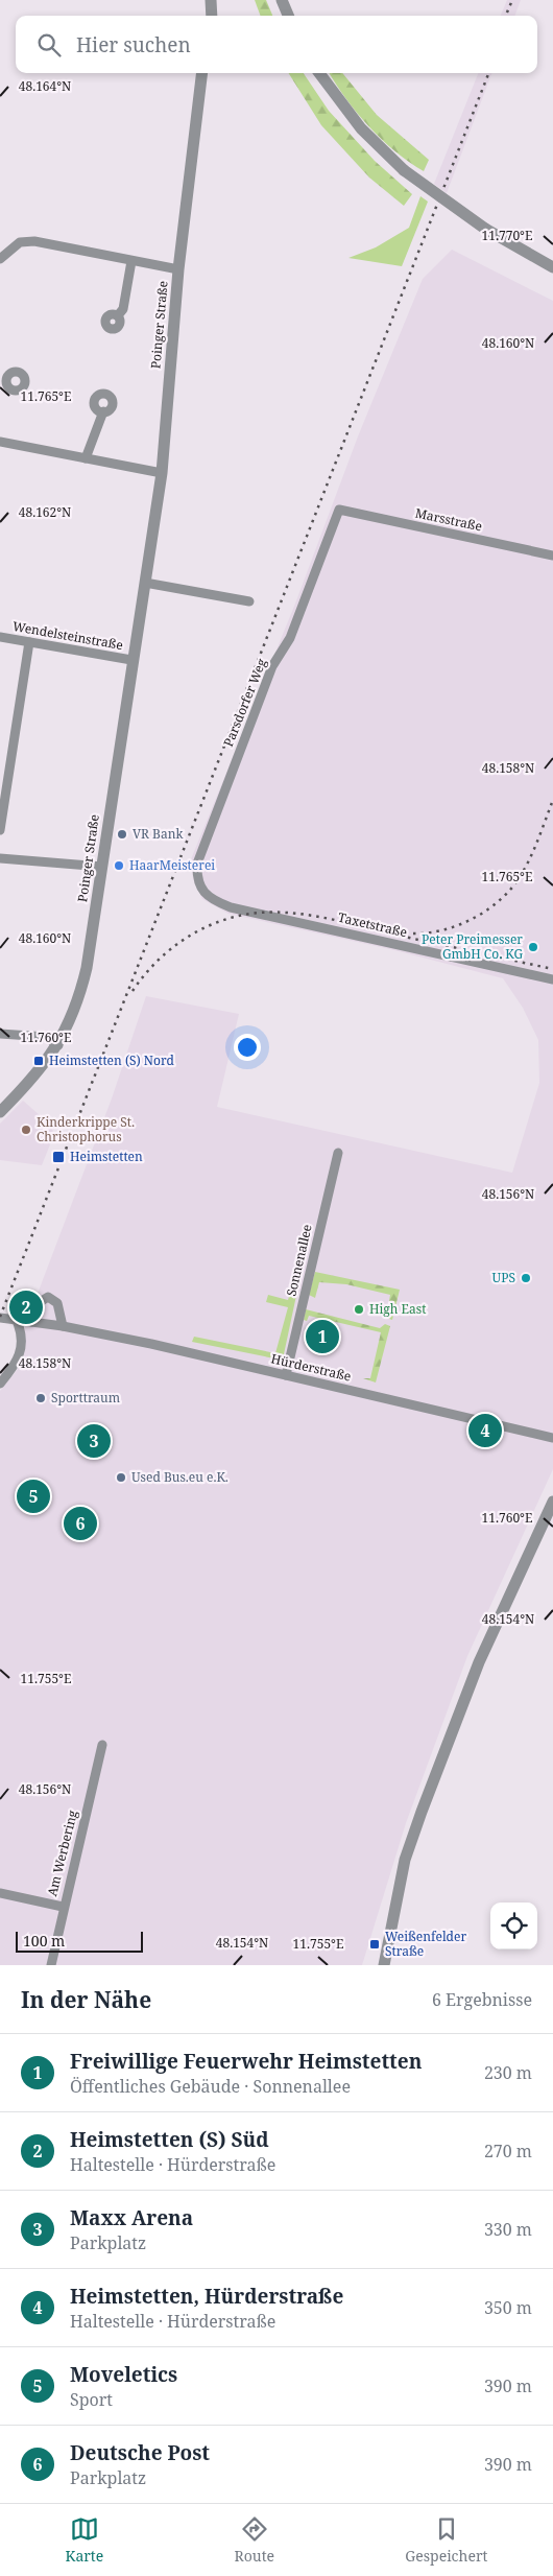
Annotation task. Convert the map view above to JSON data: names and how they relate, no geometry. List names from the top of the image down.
{
  "streets": {
    "street": [
      "Poinger Straße",
      "Marsstraße",
      "Wendelsteinstraße",
      "Parsdorfer Weg",
      "Taxetstraße",
      "Sonnenallee",
      "Hürderstraße",
      "Am Werbering"
    ]
  },
  "crossings": [
    ["Poinger Straße", "Wendelsteinstraße"],
    ["Marsstraße", "Parsdorfer Weg"],
    ["Parsdorfer Weg", "Taxetstraße"],
    ["Sonnenallee", "Hürderstraße"]
  ],
  "places": {
    "other": [
      "VR Bank",
      "HaarMeisterei",
      "Peter Preimesser GmbH Co. KG",
      "Kinderkrippe St. Christophorus",
      "UPS",
      "High East",
      "Sporttraum",
      "Used Bus.eu e.K."
    ],
    "transit": ["Heimstetten (S) Nord", "Heimstetten", "Weißenfelder Straße"]
  },
  "scale_bar": "100 m",
  "page": {
    "search": "Hier suchen",
    "pins": [
      "2",
      "1",
      "4",
      "3",
      "5",
      "6"
    ],
    "scale": "100 m",
    "heading": ["In der Nähe", "6 Ergebnisse"],
    "list": [
      {
        "mark": "1",
        "name": "Freiwillige Feuerwehr Heimstetten",
        "note": "Öffentliches Gebäude · Sonnenallee",
        "value": "230 m"
      },
      {
        "mark": "2",
        "name": "Heimstetten (S) Süd",
        "note": "Haltestelle · Hürderstraße",
        "value": "270 m"
      },
      {
        "mark": "3",
        "name": "Maxx Arena",
        "note": "Parkplatz",
        "value": "330 m"
      },
      {
        "mark": "4",
        "name": "Heimstetten, Hürderstraße",
        "note": "Haltestelle · Hürderstraße",
        "value": "350 m"
      },
      {
        "mark": "5",
        "name": "Moveletics",
        "note": "Sport",
        "value": "390 m"
      },
      {
        "mark": "6",
        "name": "Deutsche Post",
        "note": "Parkplatz",
        "value": "390 m"
      }
    ],
    "nav": ["Karte", "Route", "Gespeichert"]
  },
  "coordinates": [
    "48.164°N",
    "11.770°E",
    "48.160°N",
    "11.765°E",
    "48.162°N",
    "48.158°N",
    "11.760°E",
    "48.156°N",
    "48.154°N",
    "11.755°E"
  ]
}
